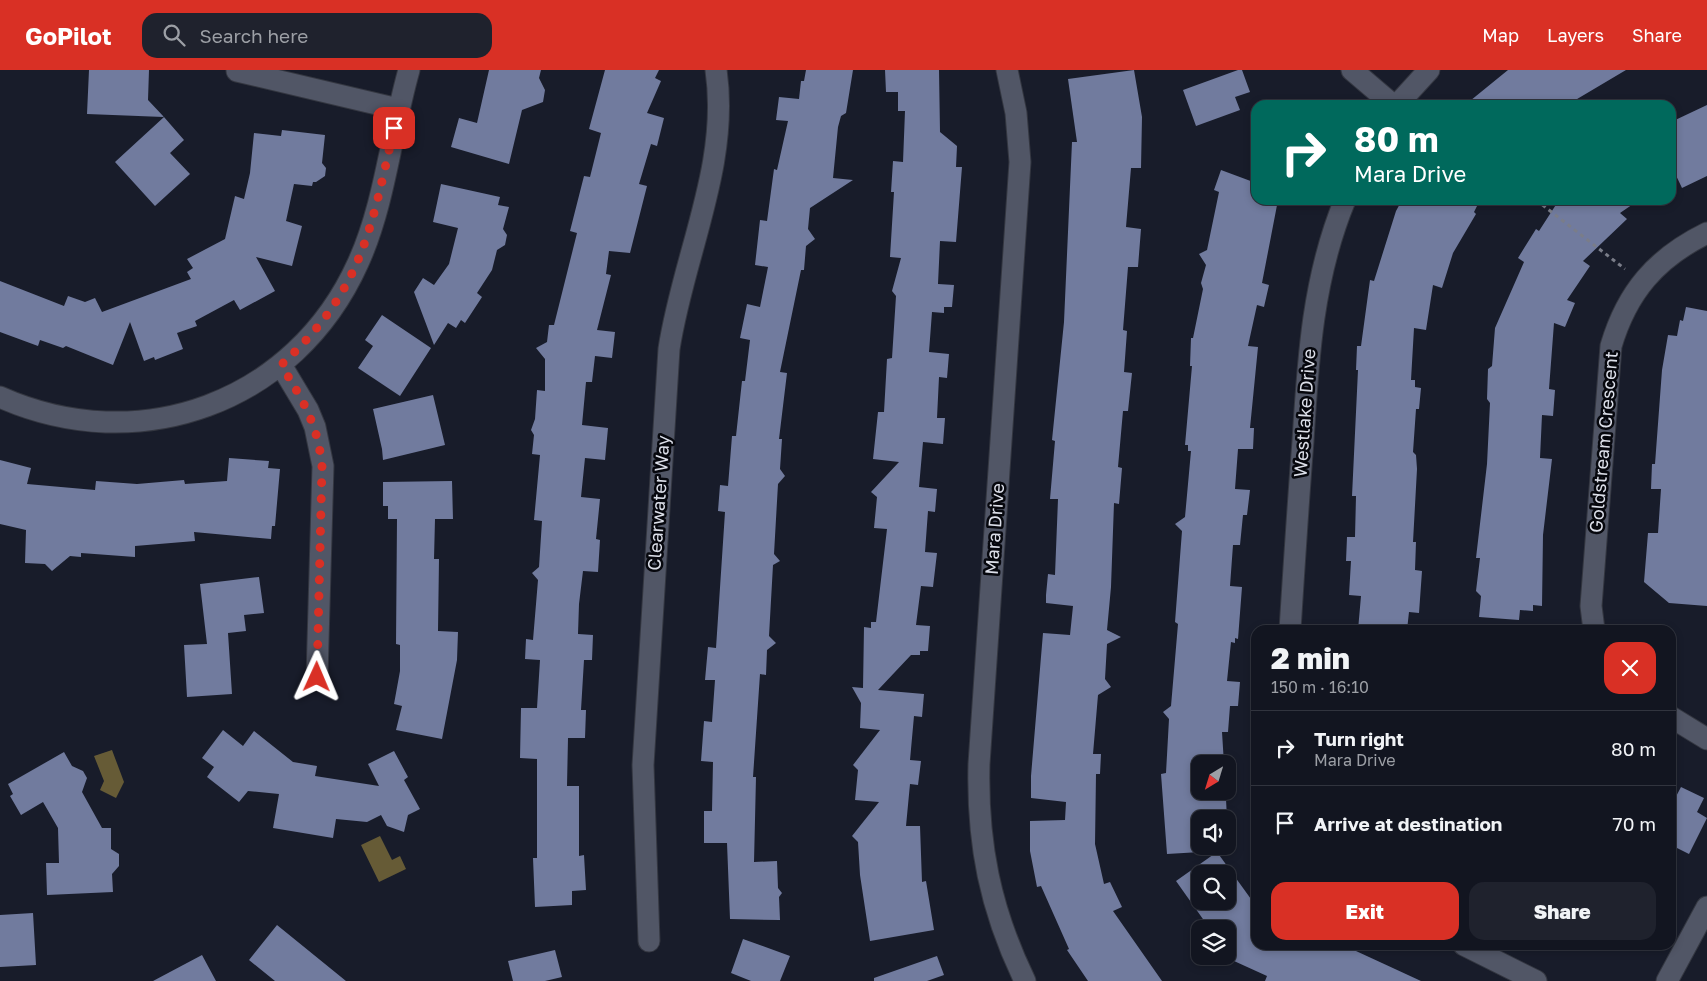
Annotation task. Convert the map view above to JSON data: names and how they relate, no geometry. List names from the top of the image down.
{
  "streets": {
    "street": [
      "Westlake Drive",
      "Goldstream Crescent",
      "Clearwater Way",
      "Mara Drive"
    ]
  },
  "north": "bottom left",
  "page": {
    "header": "GoPilot",
    "search": "Search here",
    "nav": ["Map", "Layers", "Share"],
    "turn": ["80 m", "Mara Drive"],
    "heading": ["2 min", "150 m · 16:10"],
    "list": [
      {
        "name": "Turn right",
        "note": "Mara Drive",
        "value": "80 m"
      },
      {
        "name": "Arrive at destination",
        "value": "70 m"
      }
    ],
    "buttons": ["Exit", "Share"]
  }
}
